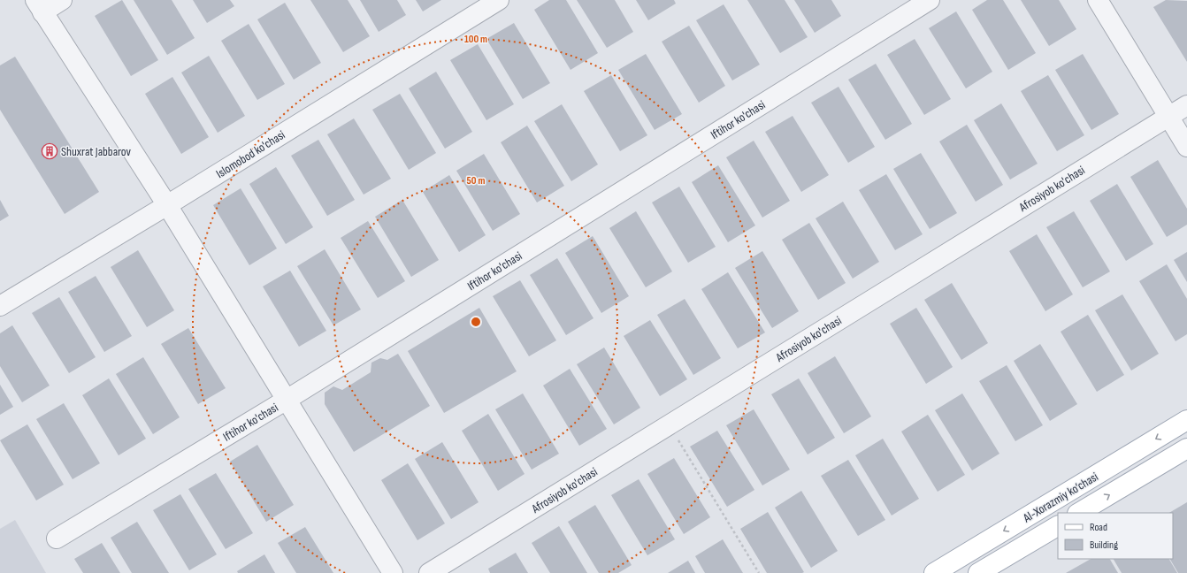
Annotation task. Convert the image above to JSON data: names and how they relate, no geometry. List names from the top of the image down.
{
  "streets": {
    "main road": ["Al-Xorazmiy ko’chasi"],
    "street": ["Iftihor ko'chasi", "Islomobod ko'chasi", "Afrosiyob ko'chasi"]
  },
  "places": {
    "building": ["Shuxrat Jabbarov"]
  },
  "legend": ["Road", "Building"],
  "rings": ["100 m", "50 m"]
}
